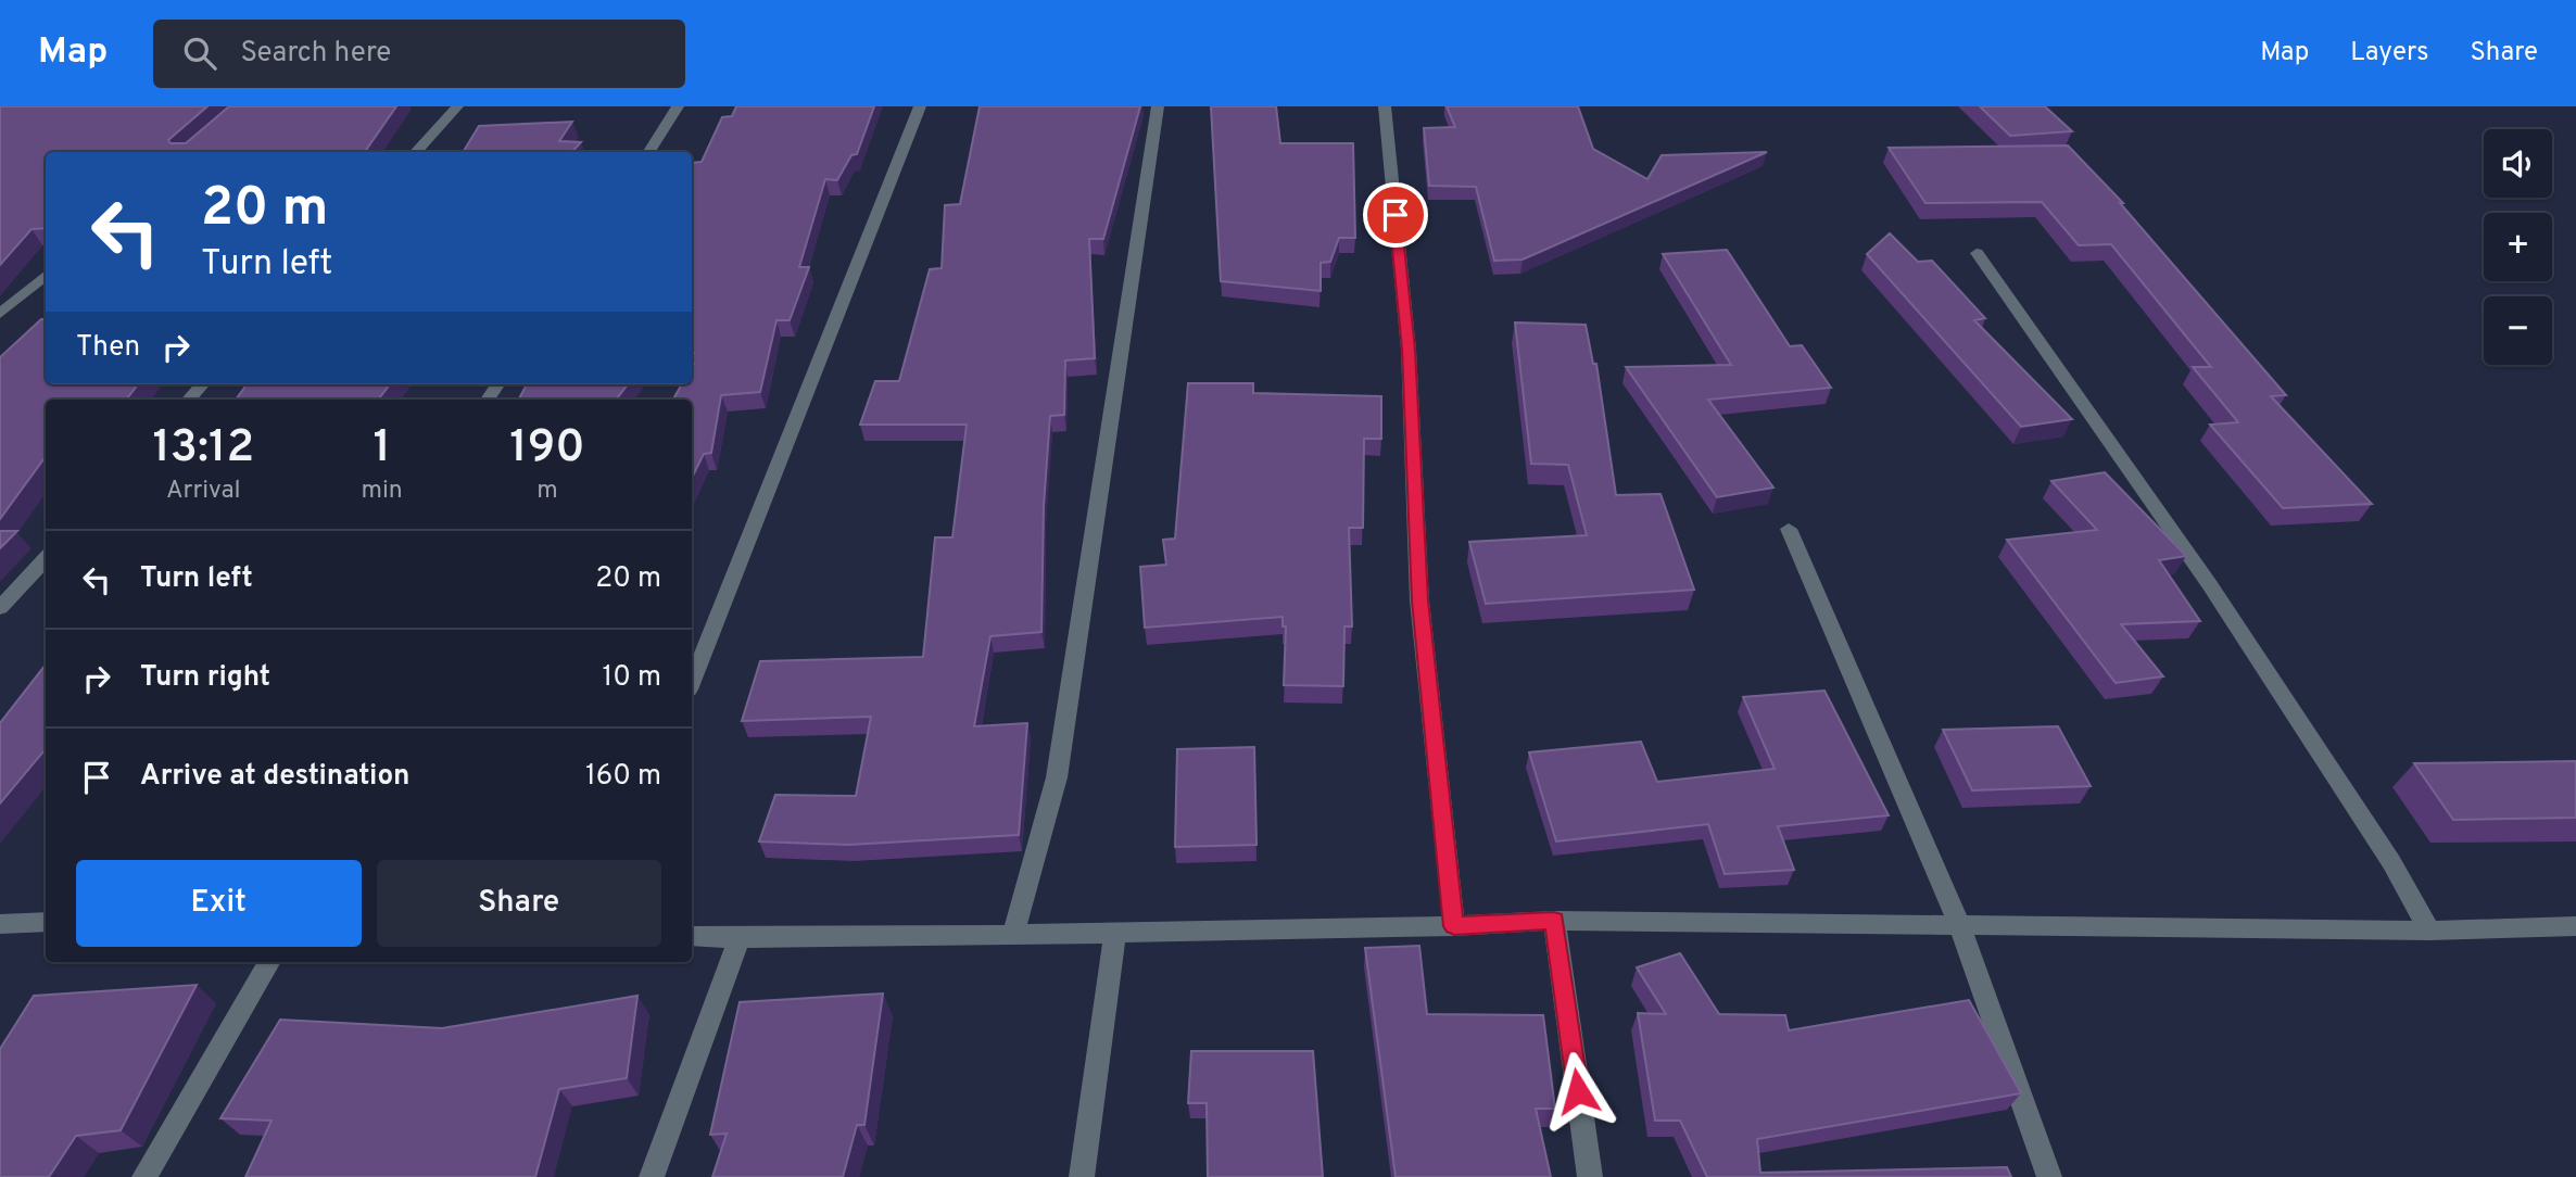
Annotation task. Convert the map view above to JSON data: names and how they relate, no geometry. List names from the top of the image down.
{
  "page": {
    "header": "Map",
    "search": "Search here",
    "nav": ["Map", "Layers", "Share"],
    "map_buttons": ["+", "−"],
    "turn": ["20 m", "Turn left"],
    "then": "Then",
    "eta": [
      "13:12",
      "Arrival",
      "1",
      "min",
      "190",
      "m"
    ],
    "list": [
      {
        "name": "Turn left",
        "value": "20 m"
      },
      {
        "name": "Turn right",
        "value": "10 m"
      },
      {
        "name": "Arrive at destination",
        "value": "160 m"
      }
    ],
    "buttons": ["Exit", "Share"]
  }
}
